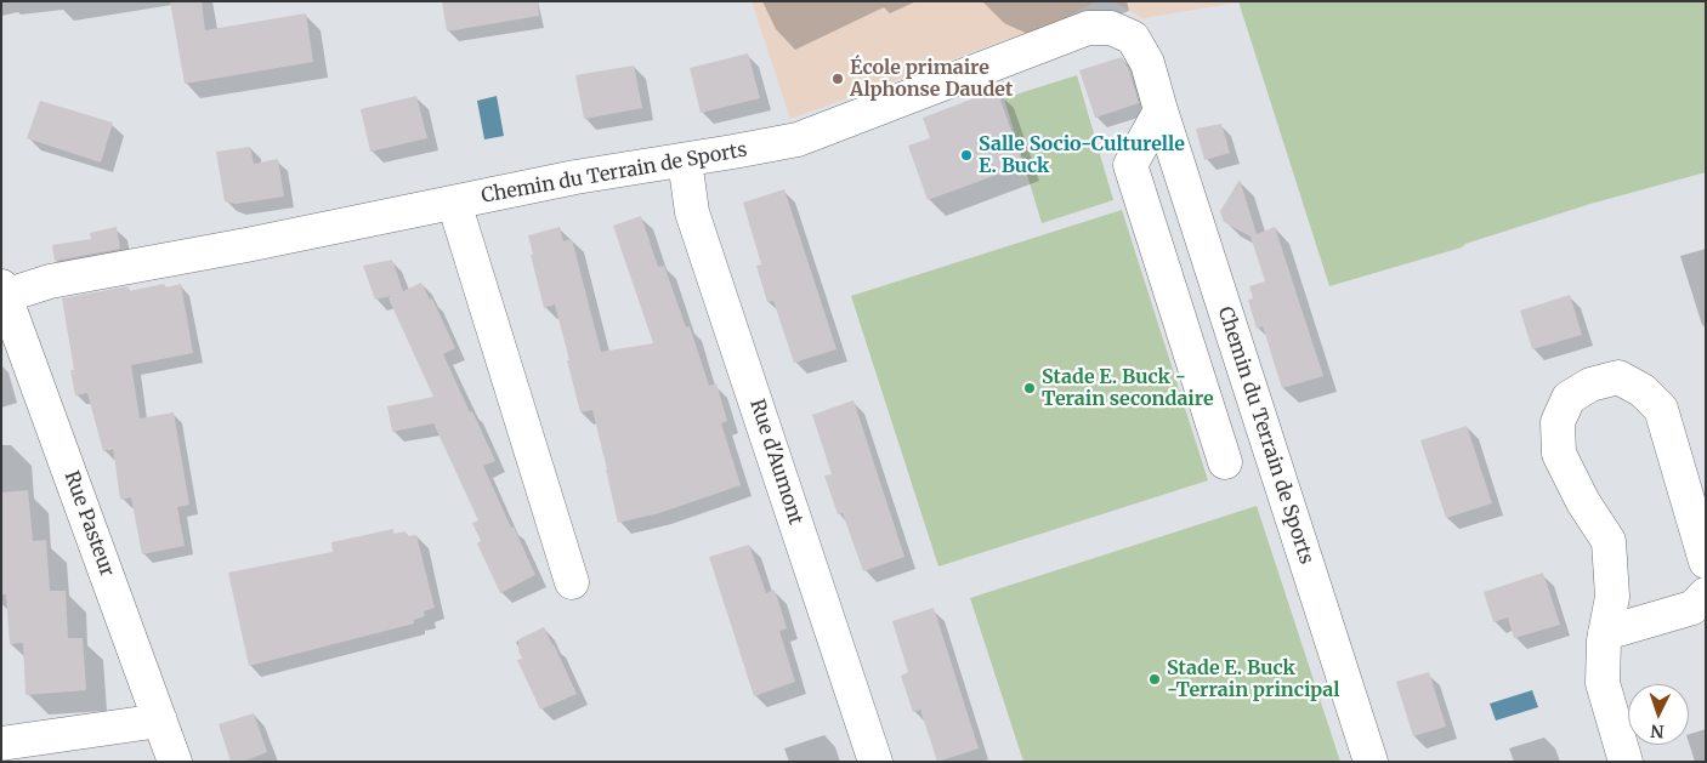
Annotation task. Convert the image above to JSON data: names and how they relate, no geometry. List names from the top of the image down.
{
  "streets": {
    "street": ["Chemin du Terrain de Sports", "Rue d'Aumont", "Rue Pasteur"]
  },
  "crossings": [
    ["Chemin du Terrain de Sports", "Rue d'Aumont"],
    ["Chemin du Terrain de Sports", "Rue Pasteur"]
  ],
  "places": [
    "École primaire Alphonse Daudet",
    "Salle Socio-Culturelle E. Buck",
    "Stade E. Buck - Terain secondaire",
    "Stade E. Buck -Terrain principal"
  ],
  "north": "bottom"
}
